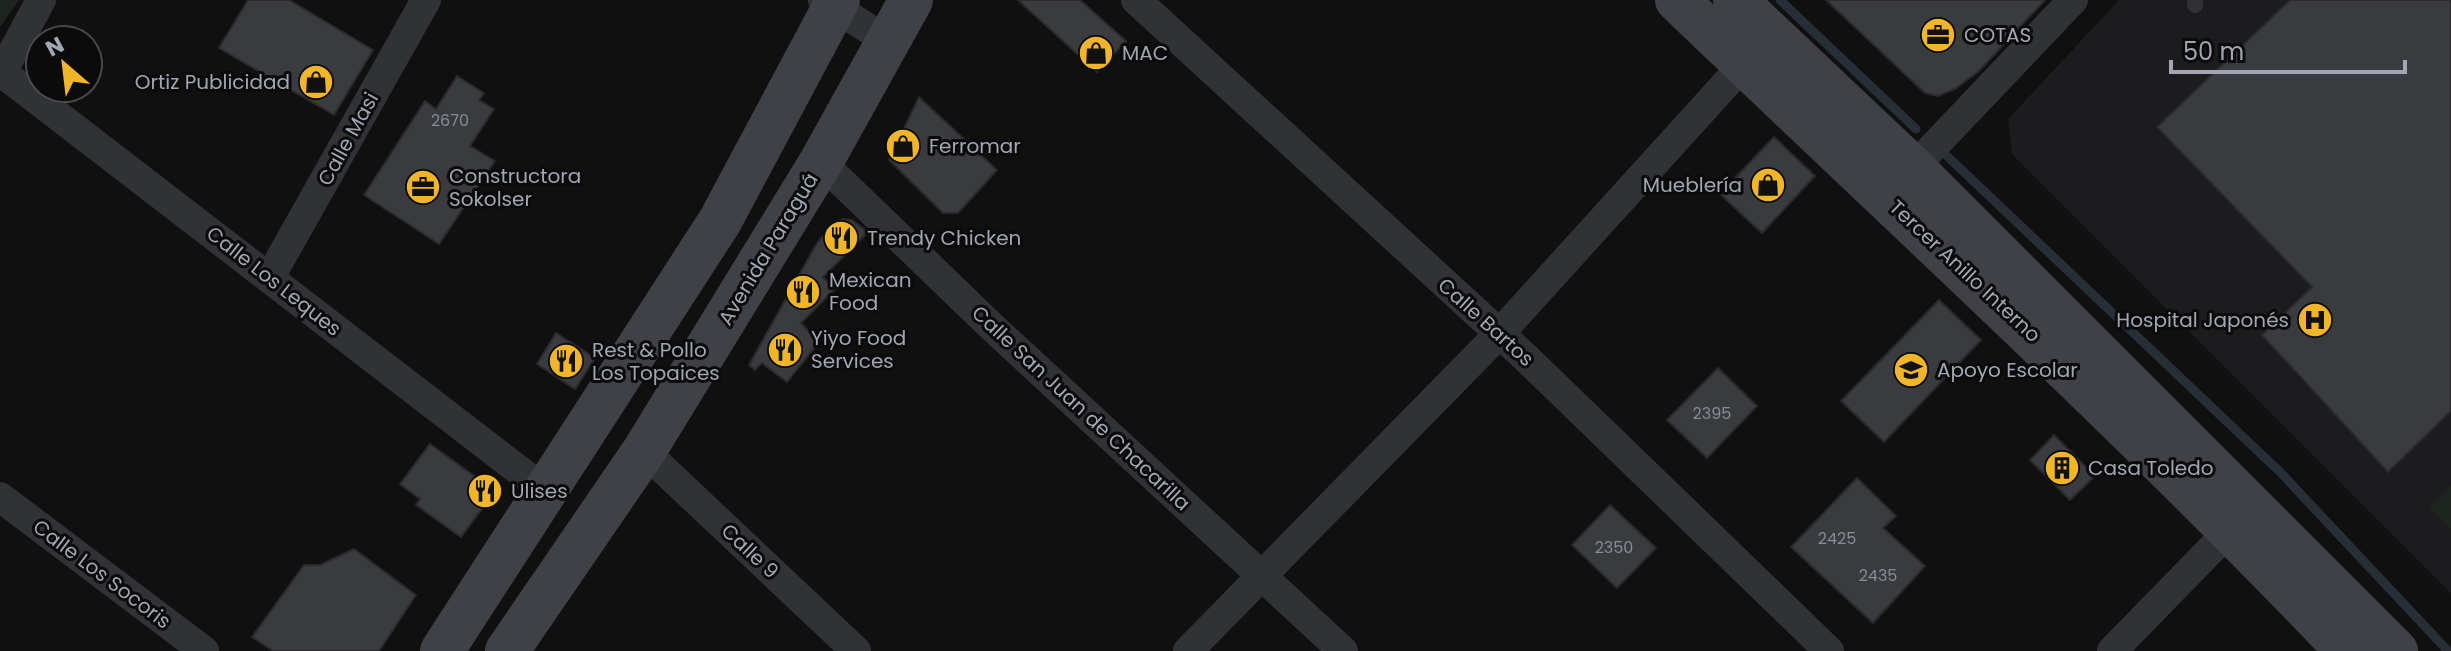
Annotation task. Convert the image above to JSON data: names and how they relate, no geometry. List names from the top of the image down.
{
  "streets": {
    "main road": ["Avenida Paraguá", "Tercer Anillo Interno"],
    "street": [
      "Calle Masi",
      "Calle Los Leques",
      "Calle Bartos",
      "Calle San Juan de Chacarilla",
      "Calle 9",
      "Calle Los Socoris"
    ]
  },
  "crossings": [
    ["Calle Masi", "Calle Los Leques"],
    ["Avenida Paraguá", "Calle San Juan de Chacarilla"],
    ["Avenida Paraguá", "Calle 9"]
  ],
  "places": {
    "office": ["COTAS", "Constructora Sokolser"],
    "shop": [
      "MAC",
      "Ortiz Publicidad",
      "Ferromar",
      "Mueblería"
    ],
    "restaurant": [
      "Trendy Chicken",
      "Mexican Food",
      "Yiyo Food Services",
      "Rest & Pollo Los Topaices",
      "Ulises"
    ],
    "hospital": ["Hospital Japonés"],
    "school or university": ["Apoyo Escolar"],
    "building": ["Casa Toledo"]
  },
  "house_numbers": [
    "2670",
    "2395",
    "2425",
    "2350",
    "2435"
  ],
  "scale_bar": "50 m",
  "north": "top left"
}
